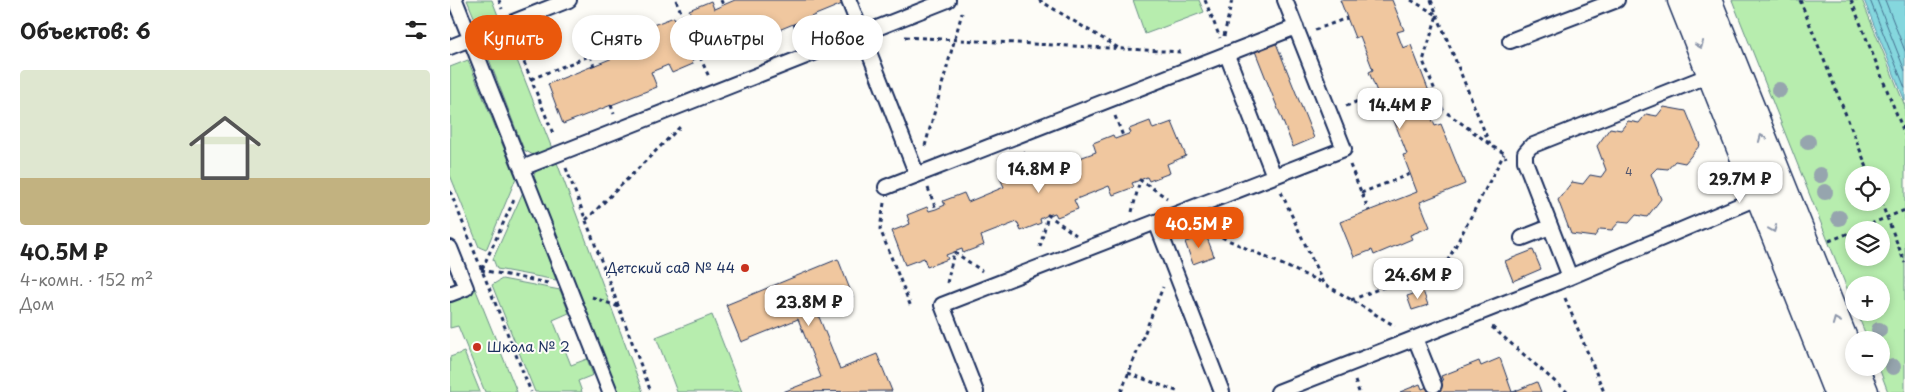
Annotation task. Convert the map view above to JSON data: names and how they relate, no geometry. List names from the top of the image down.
{
  "places": ["Детский сад № 44", "Школа № 2"],
  "house_numbers": ["4"],
  "page": {
    "heading": "Объектов: 6",
    "chip": [
      "Купить",
      "Снять",
      "Фильтры",
      "Новое"
    ],
    "list": [
      {
        "name": "40.5M ₽",
        "note": "4-комн. · 152 m² · Дом"
      }
    ],
    "price": [
      "14.4M ₽",
      "14.8M ₽",
      "29.7M ₽",
      "40.5M ₽",
      "24.6M ₽",
      "23.8M ₽"
    ],
    "map_buttons": ["+", "−"]
  }
}
